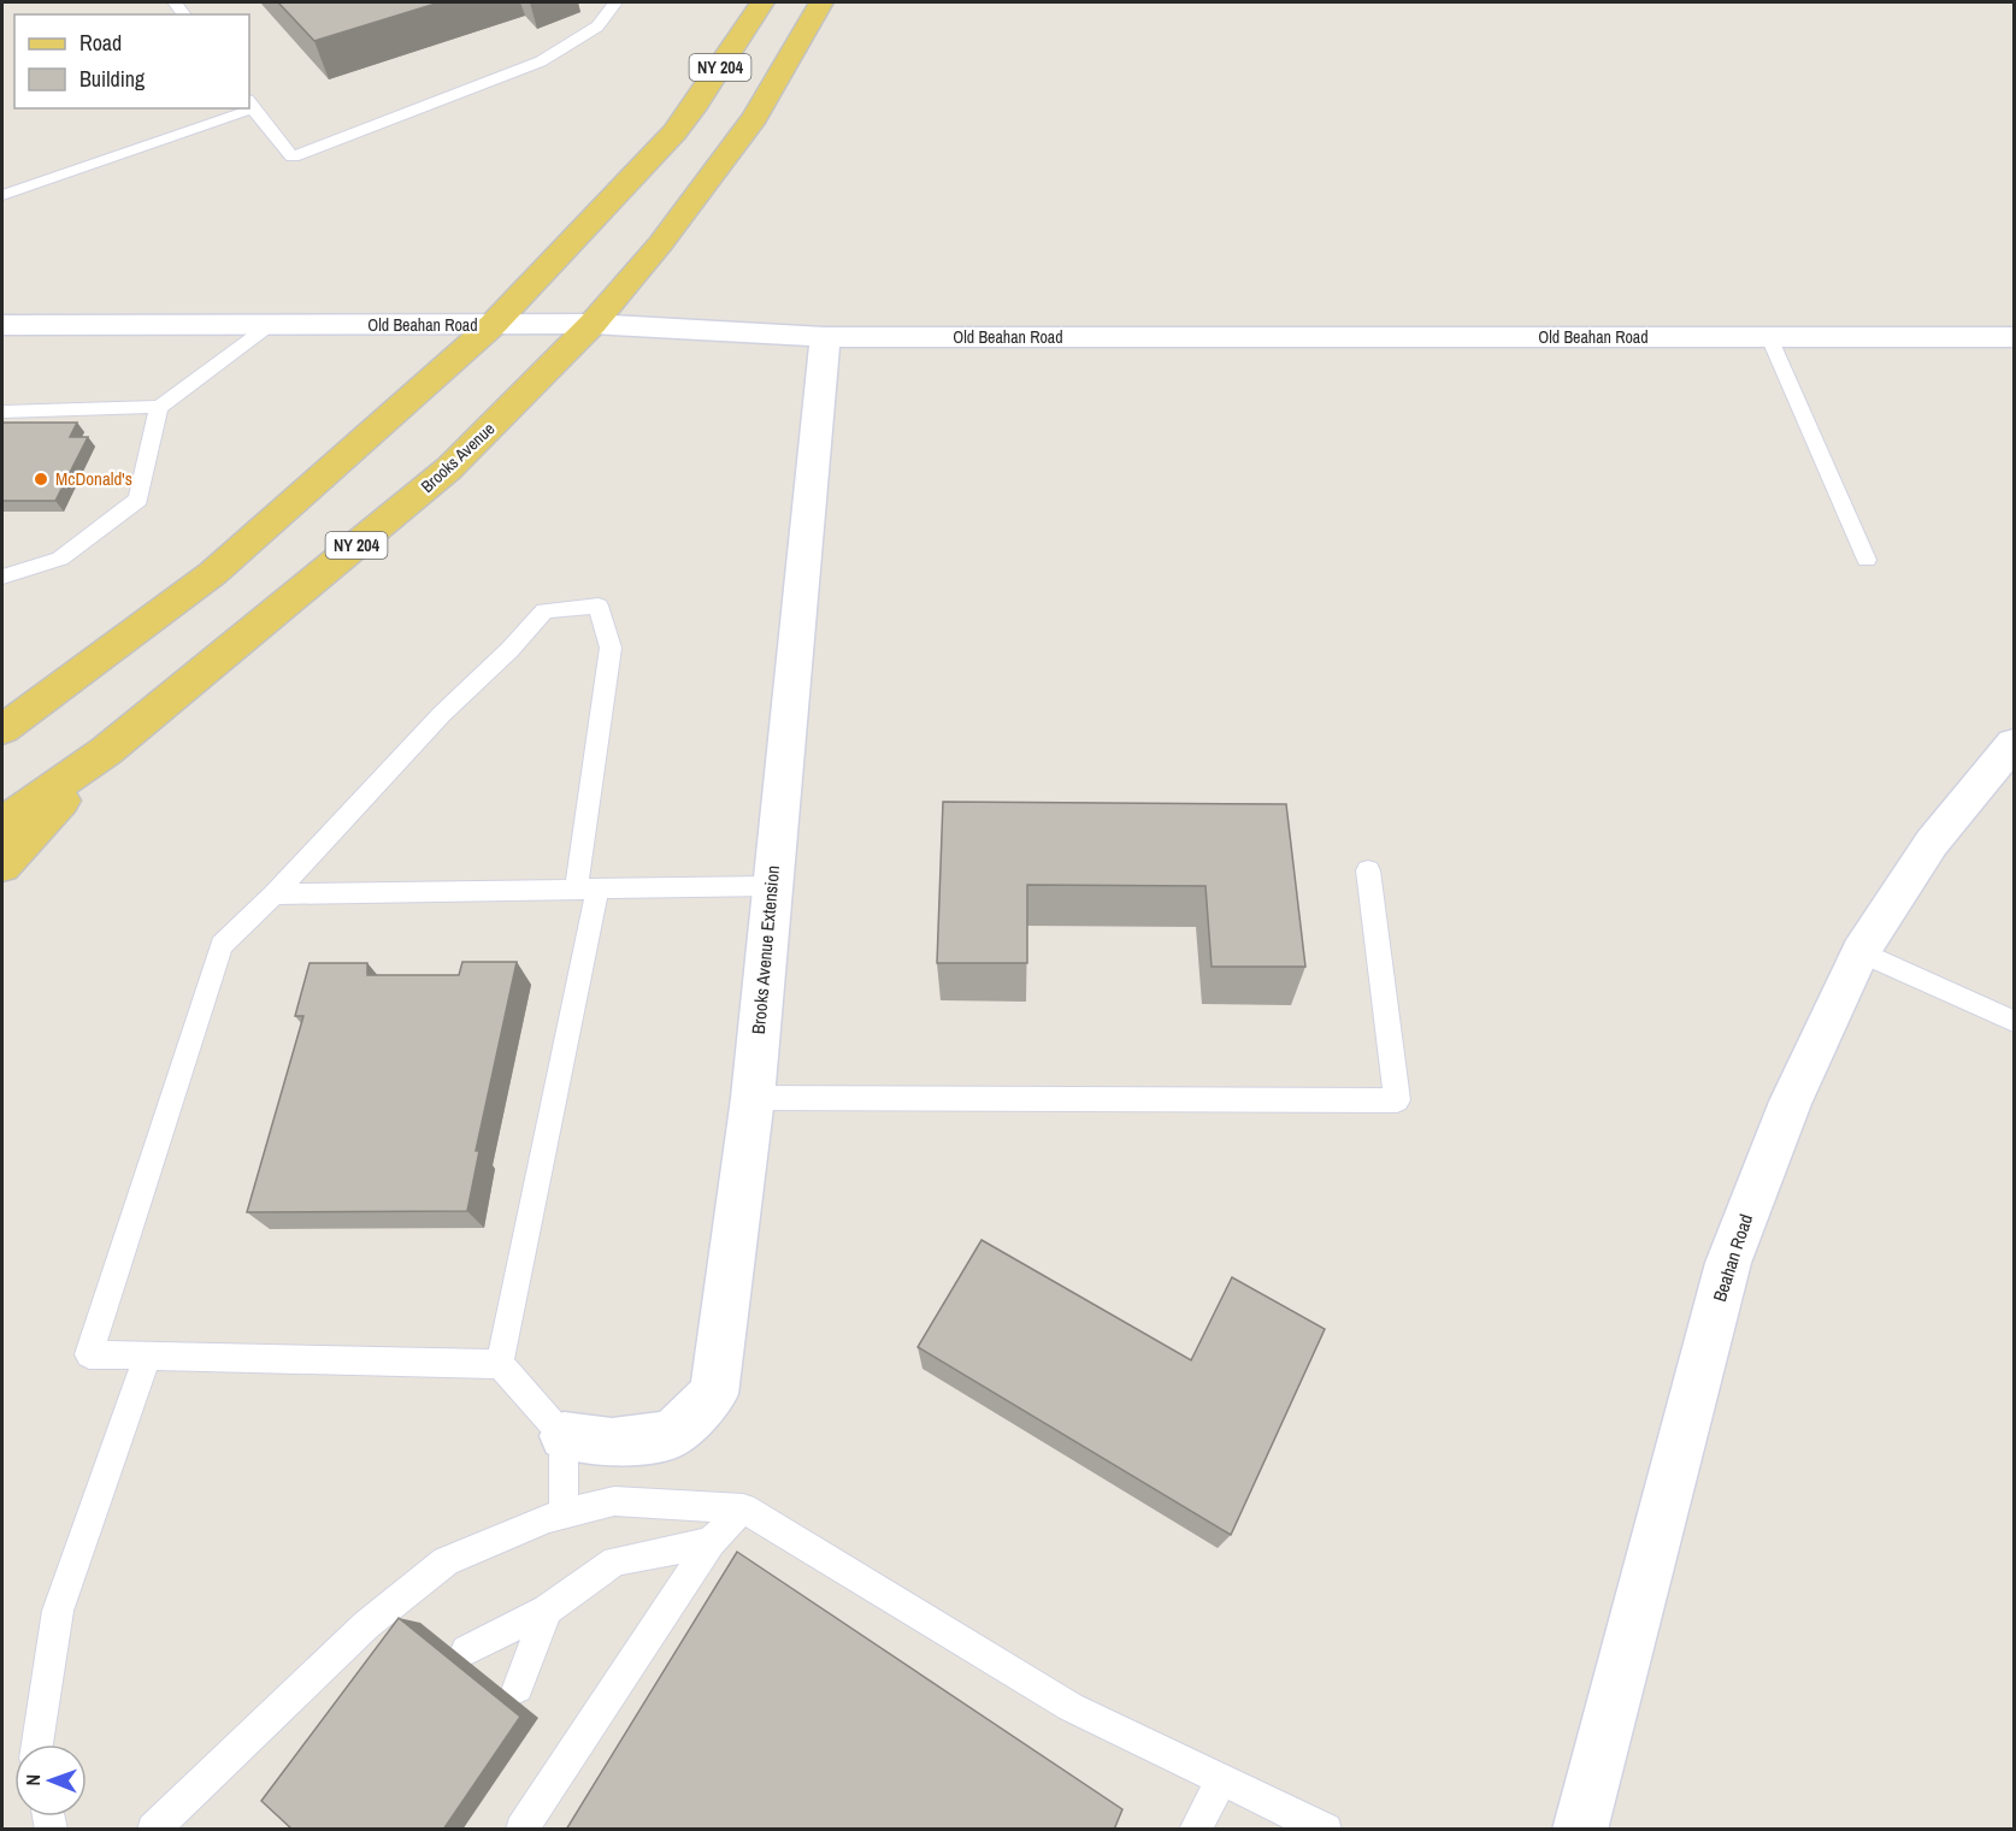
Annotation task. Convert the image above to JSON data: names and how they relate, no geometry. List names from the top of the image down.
{
  "streets": {
    "main road": ["NY 204", "Brooks Avenue"],
    "street": ["Old Beahan Road", "Brooks Avenue Extension", "Beahan Road"]
  },
  "crossings": [
    ["NY 204", "Old Beahan Road"],
    ["NY 204", "Brooks Avenue"],
    ["Old Beahan Road", "Brooks Avenue"],
    ["Old Beahan Road", "Brooks Avenue Extension"]
  ],
  "places": ["McDonald's"],
  "legend": ["Road", "Building"],
  "north": "left"
}
